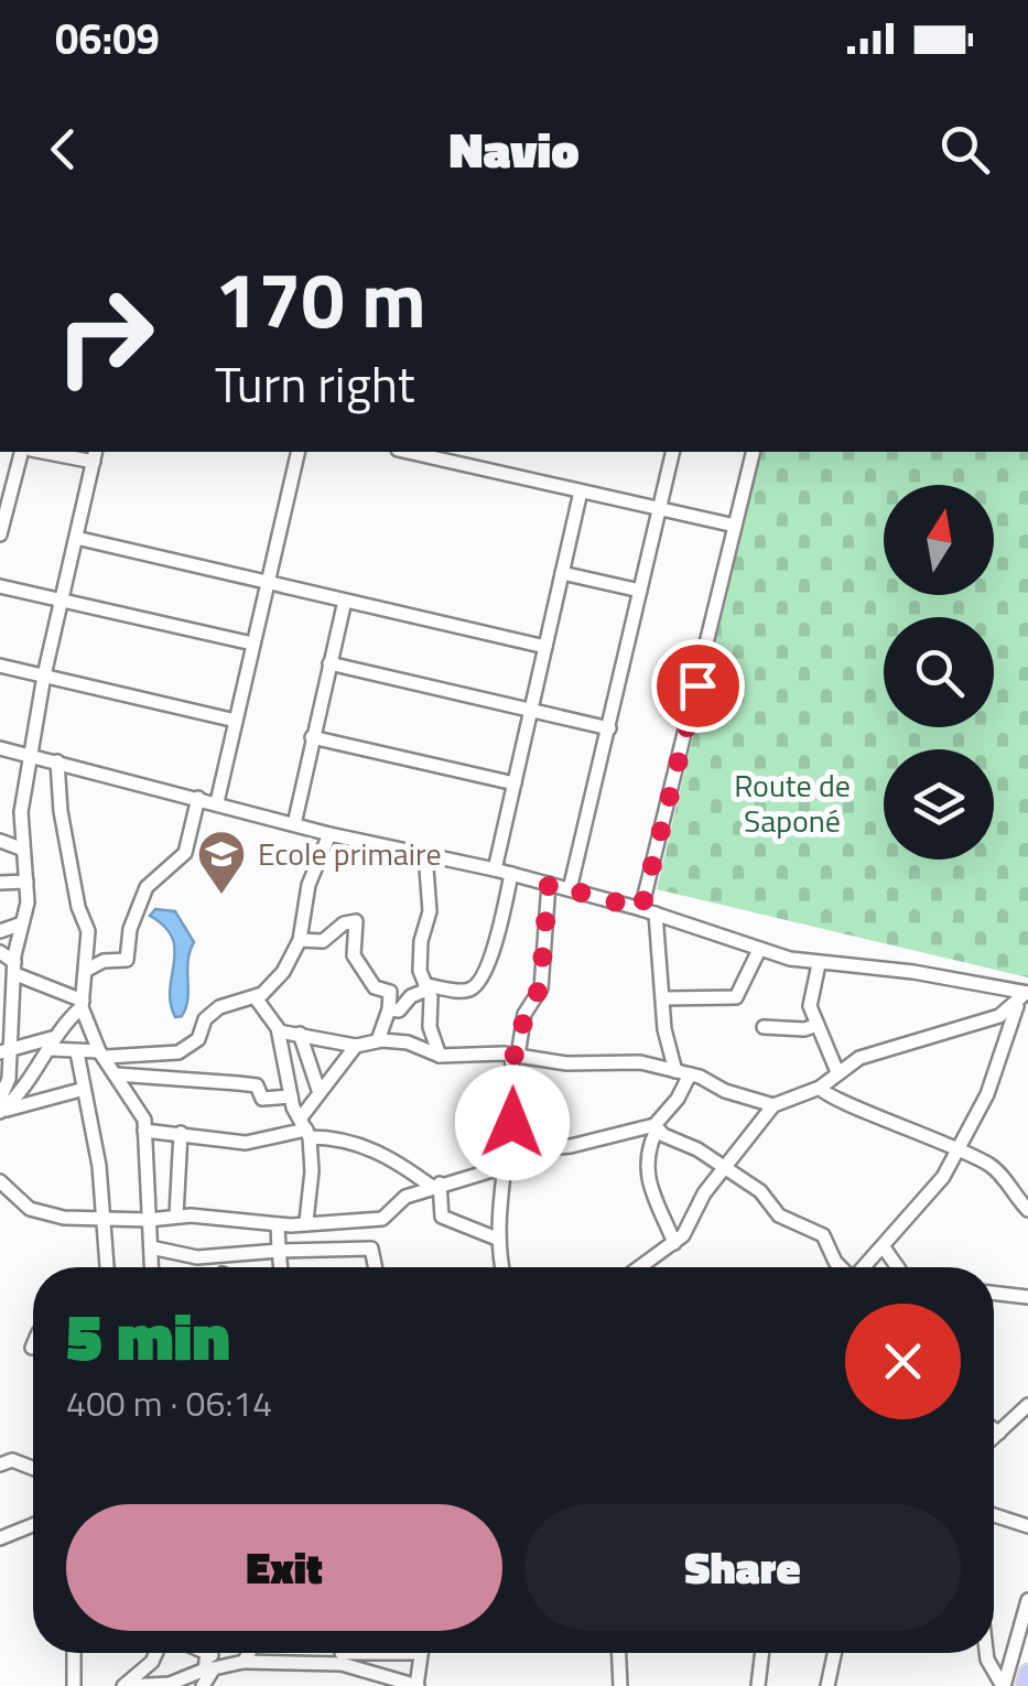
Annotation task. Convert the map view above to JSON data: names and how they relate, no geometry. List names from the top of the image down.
{
  "parks": ["Route de Saponé"],
  "places": {
    "school or university": ["Ecole primaire"]
  },
  "north": "top",
  "page": {
    "status": "06:09",
    "header": "Navio",
    "turn": ["170 m", "Turn right"],
    "heading": ["5 min", "400 m · 06:14"],
    "buttons": ["Exit", "Share"]
  }
}
